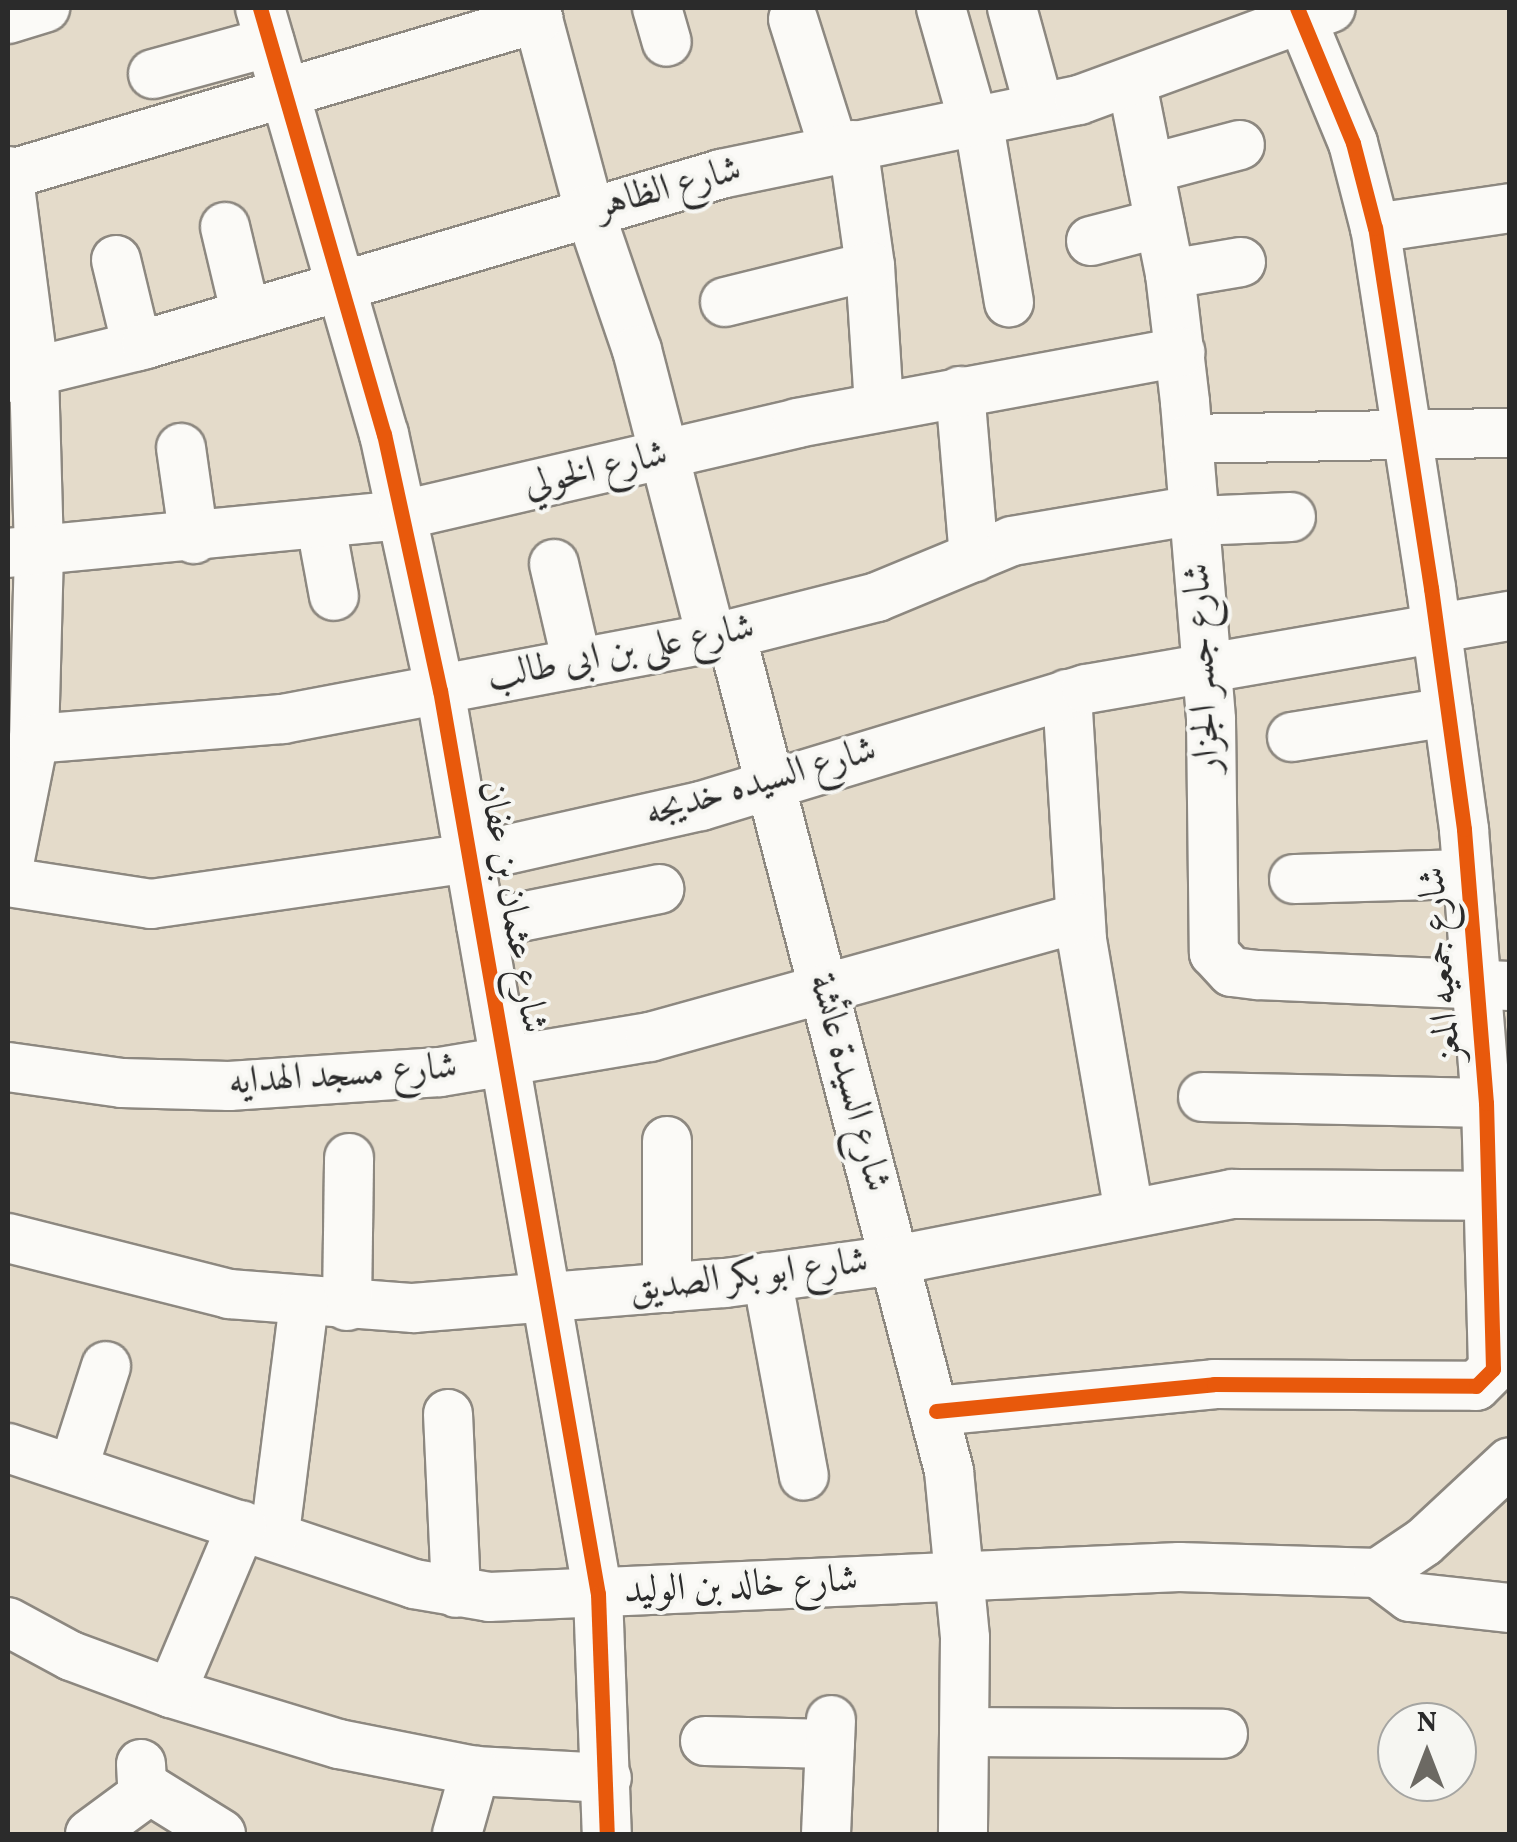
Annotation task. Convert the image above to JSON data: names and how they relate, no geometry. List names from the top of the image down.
{
  "streets": {
    "street": [
      "شارع الظاهر",
      "شارع الخولي",
      "شارع على بن ابى طالب",
      "شارع جسر الجزار",
      "شارع السيده خديجه",
      "شارع عثمان بن عفان",
      "شارع جمعيه المعز",
      "شارع مسجد الهدايه",
      "شارع السيدة عائشة",
      "شارع ابو بكر الصديق",
      "شارع خالد بن الوليد"
    ]
  },
  "crossings": [
    ["شارع الظاهر", "شارع جسر الجزار"],
    ["شارع الظاهر", "شارع عثمان بن عفان"],
    ["شارع الظاهر", "شارع جمعيه المعز"],
    ["شارع الظاهر", "شارع السيدة عائشة"],
    ["شارع الخولي", "شارع جسر الجزار"],
    ["شارع الخولي", "شارع عثمان بن عفان"],
    ["شارع الخولي", "شارع السيدة عائشة"],
    ["شارع على بن ابى طالب", "شارع جسر الجزار"],
    ["شارع على بن ابى طالب", "شارع عثمان بن عفان"],
    ["شارع على بن ابى طالب", "شارع السيدة عائشة"],
    ["شارع جسر الجزار", "شارع السيده خديجه"],
    ["شارع جسر الجزار", "شارع جمعيه المعز"],
    ["شارع السيده خديجه", "شارع عثمان بن عفان"],
    ["شارع السيده خديجه", "شارع جمعيه المعز"],
    ["شارع السيده خديجه", "شارع السيدة عائشة"],
    ["شارع عثمان بن عفان", "شارع مسجد الهدايه"],
    ["شارع عثمان بن عفان", "شارع ابو بكر الصديق"],
    ["شارع عثمان بن عفان", "شارع خالد بن الوليد"],
    ["شارع جمعيه المعز", "شارع السيدة عائشة"],
    ["شارع جمعيه المعز", "شارع ابو بكر الصديق"],
    ["شارع مسجد الهدايه", "شارع السيدة عائشة"],
    ["شارع السيدة عائشة", "شارع ابو بكر الصديق"],
    ["شارع السيدة عائشة", "شارع خالد بن الوليد"]
  ],
  "north": "top"
}
